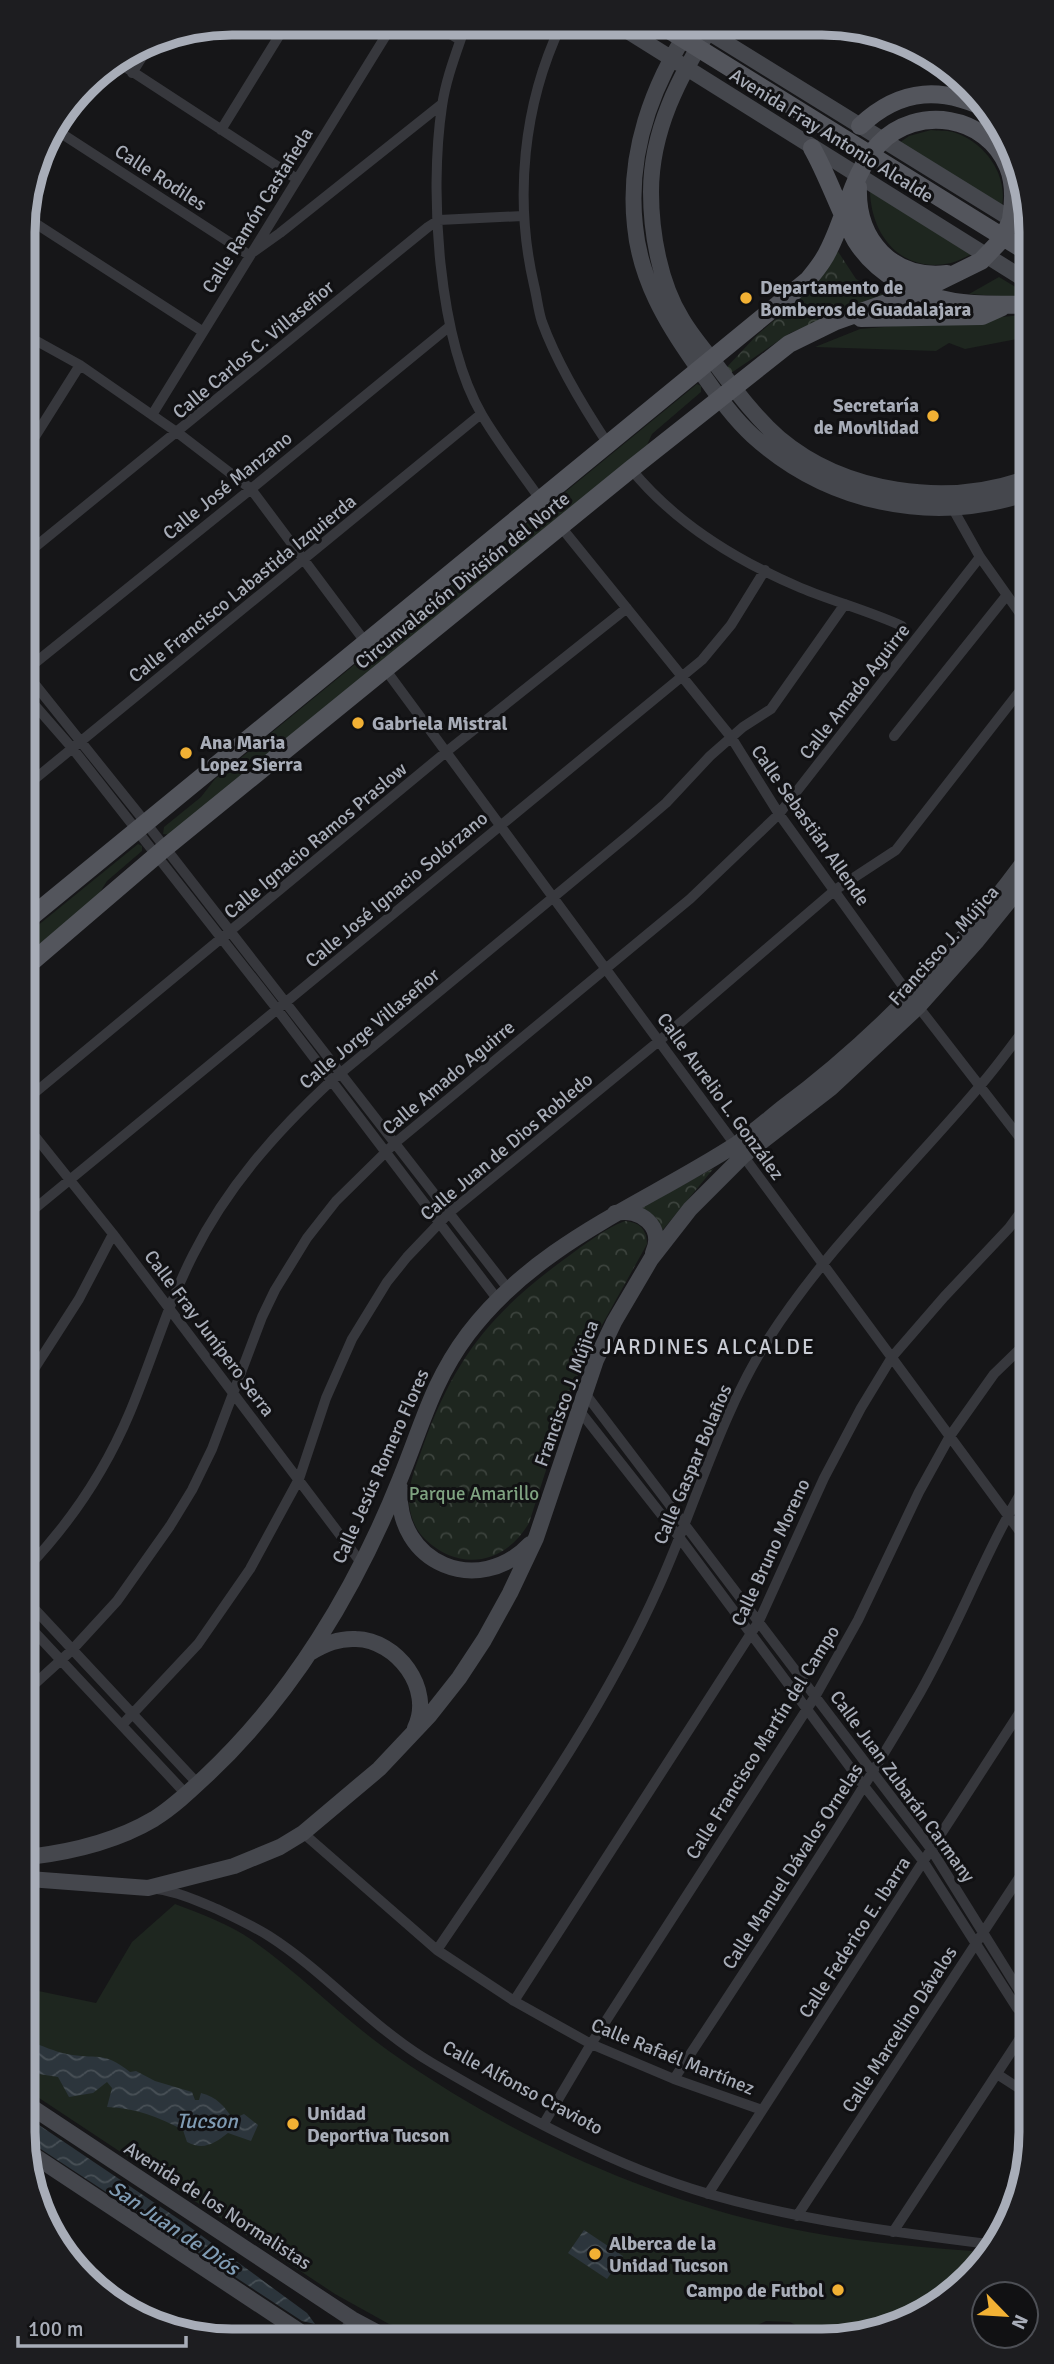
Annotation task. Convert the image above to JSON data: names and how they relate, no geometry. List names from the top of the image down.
{
  "streets": {
    "main road": ["Circunvalación División del Norte"],
    "street": [
      "Avenida Fray Antonio Alcalde",
      "Calle Rodiles",
      "Calle Ramón Castañeda",
      "Calle Carlos C. Villaseñor",
      "Calle José Manzano",
      "Calle Francisco Labastida Izquierda",
      "Calle Amado Aguirre",
      "Calle Sebastián Allende",
      "Calle Ignacio Ramos Praslow",
      "Calle José Ignacio Solórzano",
      "Francisco J. Mújica",
      "Calle Jorge Villaseñor",
      "Calle Aurelio L. González",
      "Calle Juan de Dios Robledo",
      "Calle Fray Junípero Serra",
      "Calle Gaspar Bolaños",
      "Calle Jesús Romero Flores",
      "Calle Bruno Moreno",
      "Calle Francisco Martín del Campo",
      "Calle Juan Zubarán Carmany",
      "Calle Manuel Dávalos Ornelas",
      "Calle Federico E. Ibarra",
      "Calle Marcelino Dávalos",
      "Calle Rafaél Martínez",
      "Calle Alfonso Cravioto",
      "Avenida de los Normalistas"
    ]
  },
  "crossings": [
    ["Avenida Fray Antonio Alcalde", "Circunvalación División del Norte"],
    ["Calle Rodiles", "Calle Ramón Castañeda"],
    ["Circunvalación División del Norte", "Calle Sebastián Allende"],
    ["Circunvalación División del Norte", "Calle Aurelio L. González"],
    ["Calle Amado Aguirre", "Calle Sebastián Allende"],
    ["Calle Amado Aguirre", "Calle Aurelio L. González"],
    ["Calle Amado Aguirre", "Calle Fray Junípero Serra"],
    ["Calle Sebastián Allende", "Calle Ignacio Ramos Praslow"],
    ["Calle Sebastián Allende", "Calle José Ignacio Solórzano"],
    ["Calle Sebastián Allende", "Francisco J. Mújica"],
    ["Calle Sebastián Allende", "Calle Jorge Villaseñor"],
    ["Calle Sebastián Allende", "Calle Juan de Dios Robledo"],
    ["Calle Sebastián Allende", "Calle Gaspar Bolaños"],
    ["Calle Ignacio Ramos Praslow", "Calle Aurelio L. González"],
    ["Calle José Ignacio Solórzano", "Calle Aurelio L. González"],
    ["Calle José Ignacio Solórzano", "Calle Fray Junípero Serra"],
    ["Francisco J. Mújica", "Calle Aurelio L. González"],
    ["Francisco J. Mújica", "Calle Jesús Romero Flores"],
    ["Francisco J. Mújica", "Calle Juan Zubarán Carmany"],
    ["Francisco J. Mújica", "Calle Rafaél Martínez"],
    ["Francisco J. Mújica", "Calle Alfonso Cravioto"],
    ["Calle Jorge Villaseñor", "Calle Aurelio L. González"],
    ["Calle Jorge Villaseñor", "Calle Fray Junípero Serra"],
    ["Calle Aurelio L. González", "Calle Juan de Dios Robledo"],
    ["Calle Aurelio L. González", "Calle Gaspar Bolaños"],
    ["Calle Aurelio L. González", "Calle Jesús Romero Flores"],
    ["Calle Aurelio L. González", "Calle Bruno Moreno"],
    ["Calle Aurelio L. González", "Calle Francisco Martín del Campo"],
    ["Calle Aurelio L. González", "Calle Manuel Dávalos Ornelas"],
    ["Calle Juan de Dios Robledo", "Calle Fray Junípero Serra"],
    ["Calle Fray Junípero Serra", "Calle Jesús Romero Flores"],
    ["Calle Gaspar Bolaños", "Calle Juan Zubarán Carmany"],
    ["Calle Gaspar Bolaños", "Calle Rafaél Martínez"],
    ["Calle Bruno Moreno", "Calle Juan Zubarán Carmany"],
    ["Calle Bruno Moreno", "Calle Rafaél Martínez"],
    ["Calle Francisco Martín del Campo", "Calle Juan Zubarán Carmany"],
    ["Calle Francisco Martín del Campo", "Calle Rafaél Martínez"],
    ["Calle Francisco Martín del Campo", "Calle Alfonso Cravioto"],
    ["Calle Juan Zubarán Carmany", "Calle Manuel Dávalos Ornelas"],
    ["Calle Juan Zubarán Carmany", "Calle Federico E. Ibarra"],
    ["Calle Juan Zubarán Carmany", "Calle Marcelino Dávalos"],
    ["Calle Manuel Dávalos Ornelas", "Calle Rafaél Martínez"],
    ["Calle Federico E. Ibarra", "Calle Rafaél Martínez"],
    ["Calle Federico E. Ibarra", "Calle Alfonso Cravioto"],
    ["Calle Marcelino Dávalos", "Calle Alfonso Cravioto"]
  ],
  "districts": ["JARDINES ALCALDE"],
  "water": ["Tucson", "San Juan de Diós"],
  "parks": ["Parque Amarillo"],
  "places": [
    "Departamento de Bomberos de Guadalajara",
    "Secretaría de Movilidad",
    "Gabriela Mistral",
    "Ana Maria Lopez Sierra",
    "Unidad Deportiva Tucson",
    "Alberca de la Unidad Tucson",
    "Campo de Futbol"
  ],
  "scale_bar": "100 m",
  "north": "bottom right"
}
